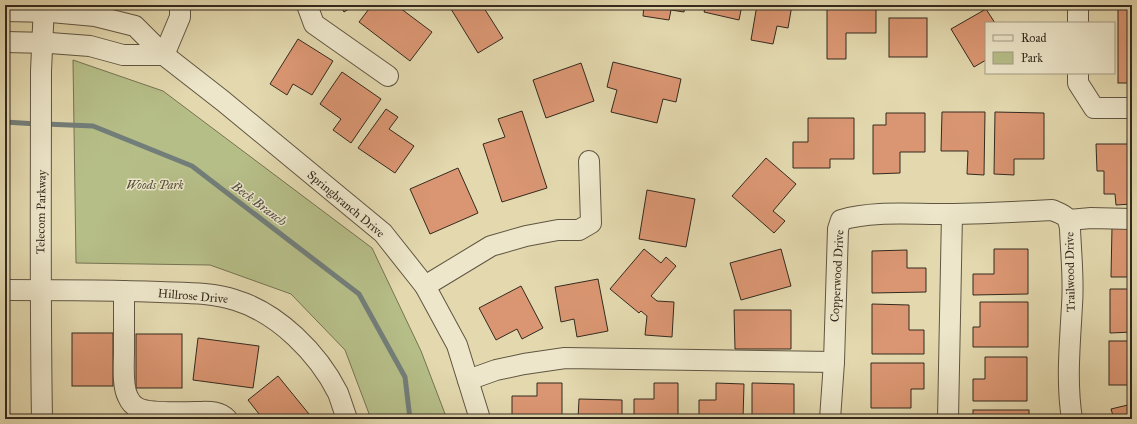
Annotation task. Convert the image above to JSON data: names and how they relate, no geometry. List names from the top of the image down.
{
  "streets": {
    "street": [
      "Springbranch Drive",
      "Telecom Parkway",
      "Trailwood Drive",
      "Copperwood Drive",
      "Hillrose Drive"
    ]
  },
  "crossings": [
    ["Springbranch Drive", "Telecom Parkway"],
    ["Telecom Parkway", "Hillrose Drive"],
    ["Trailwood Drive", "Copperwood Drive"]
  ],
  "water": ["Beck Branch"],
  "parks": ["Woods Park"],
  "legend": ["Road", "Park"]
}
